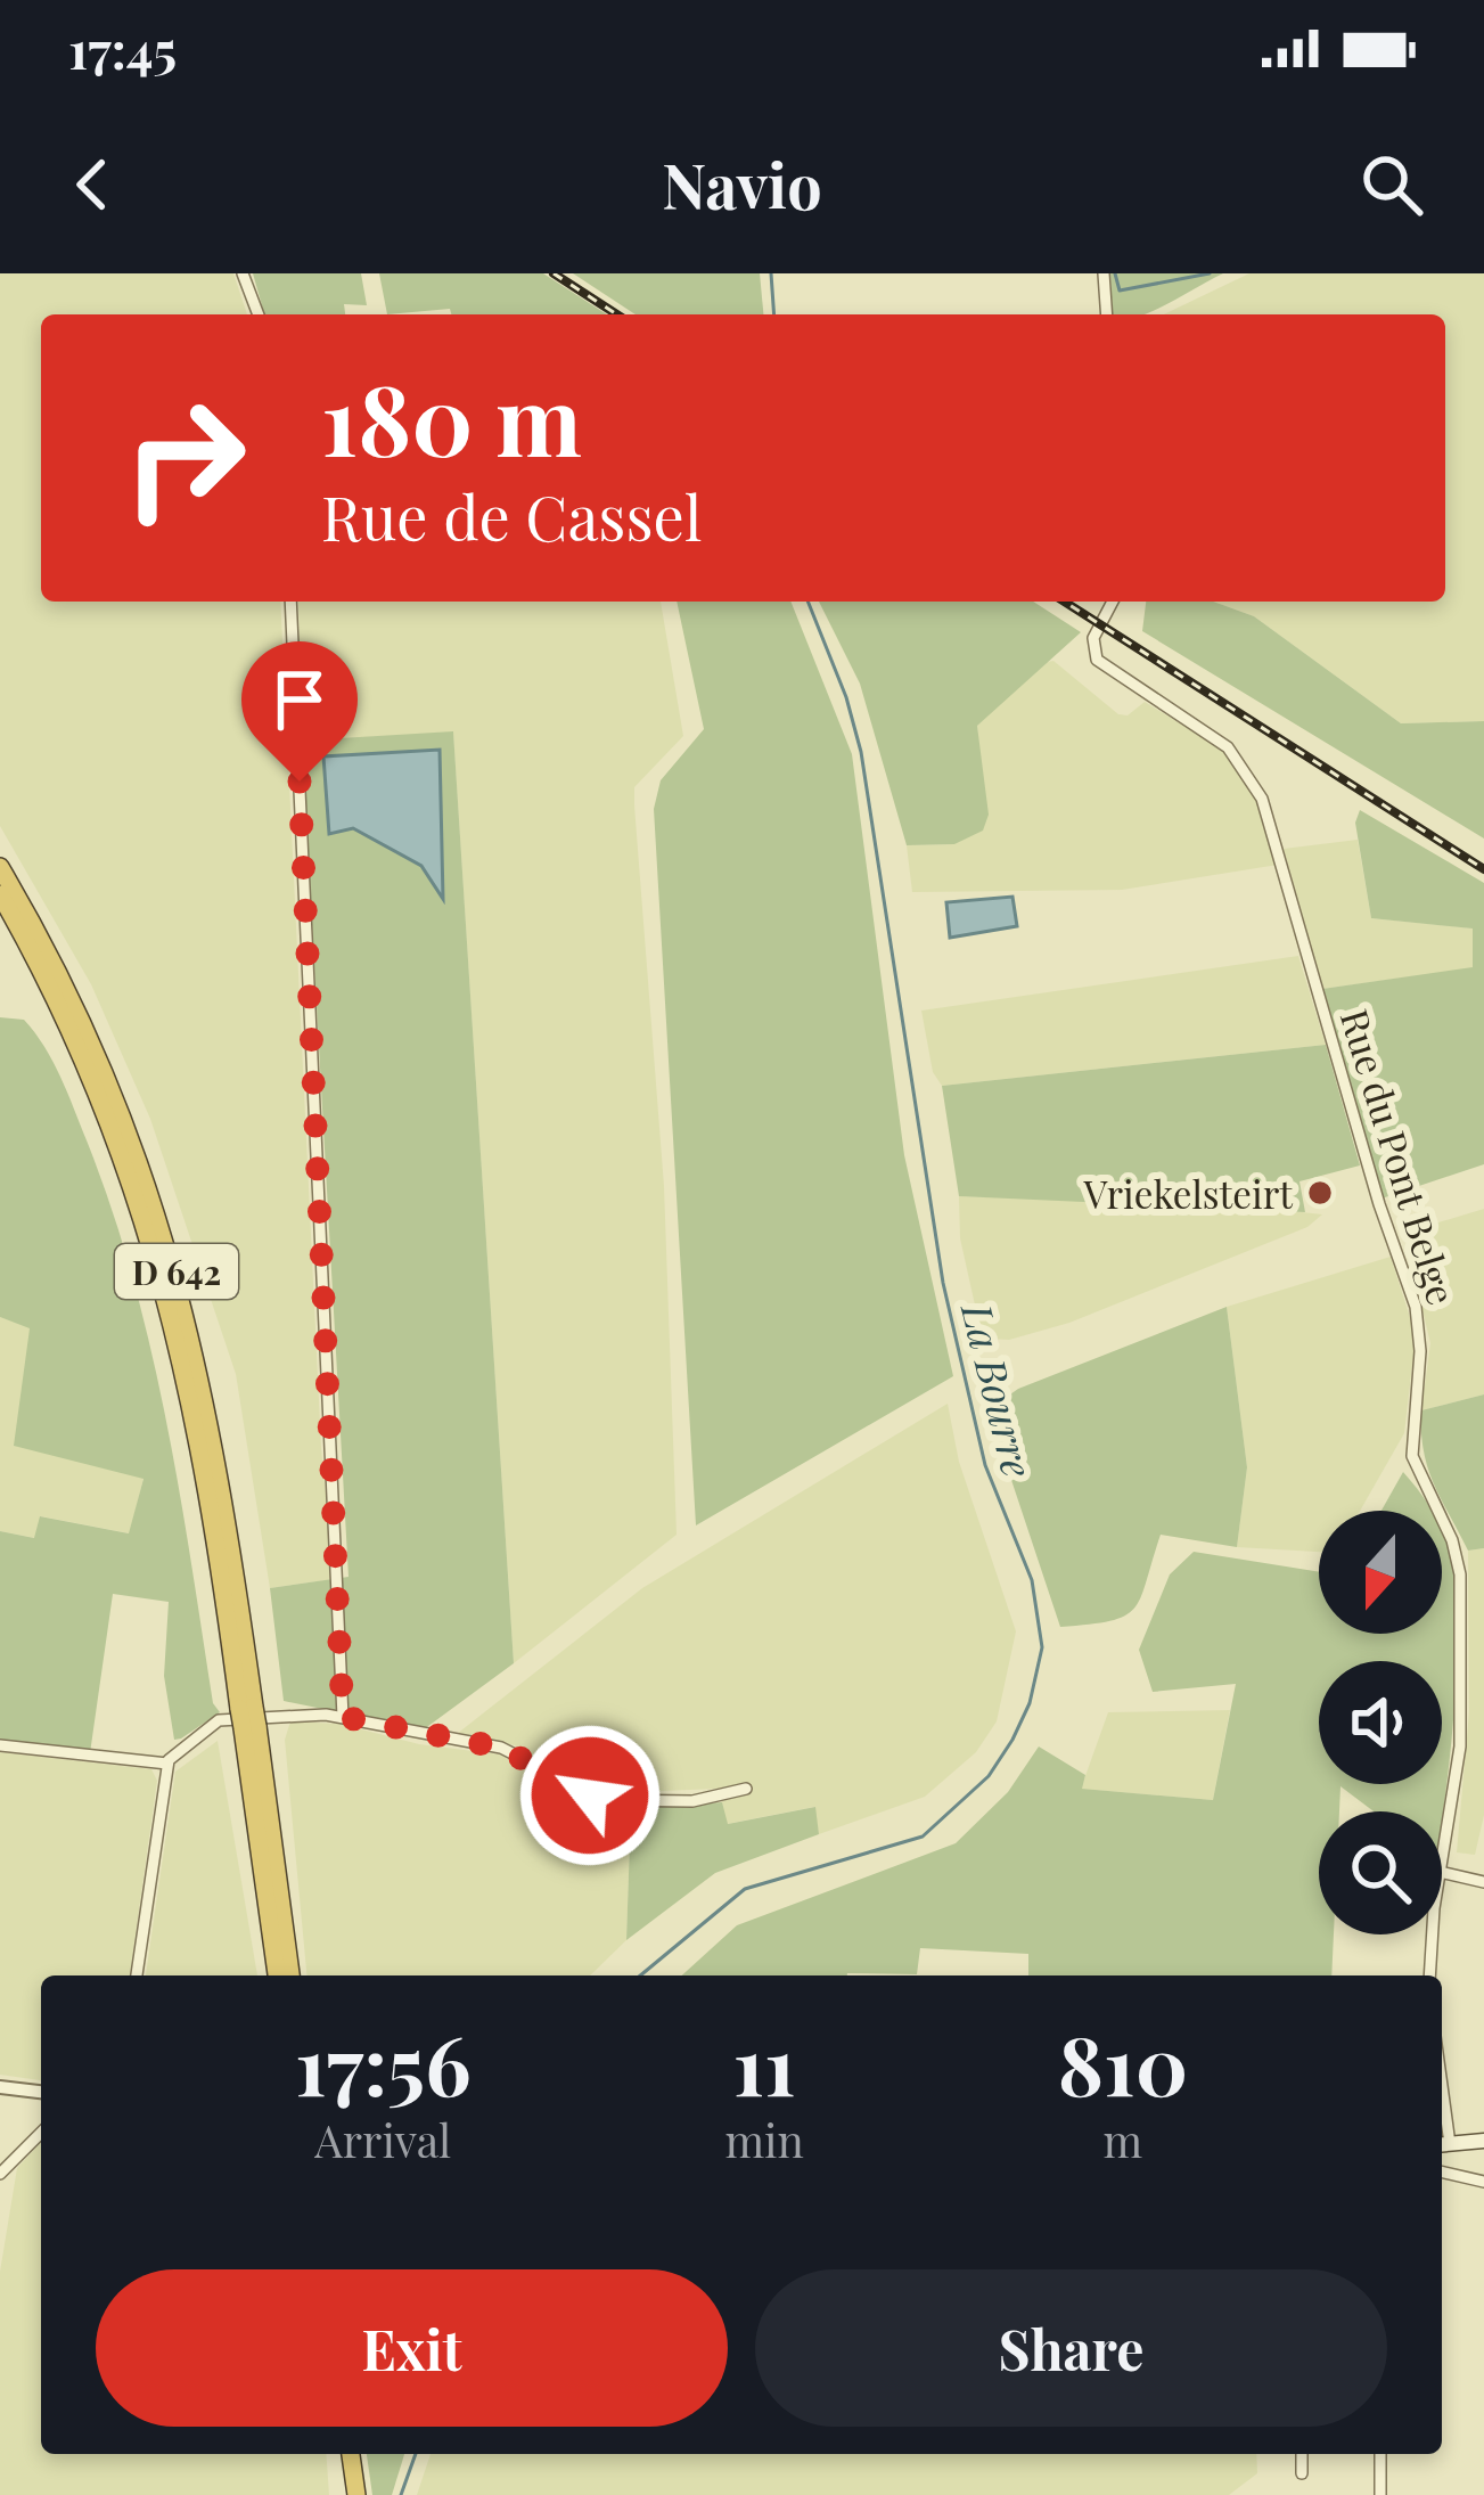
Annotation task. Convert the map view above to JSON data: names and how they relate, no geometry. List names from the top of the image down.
{
  "streets": {
    "highway": ["D 642"],
    "street": ["Rue du Pont Belge"]
  },
  "water": ["La Bourre"],
  "places": ["Vriekelsteirt"],
  "north": "bottom",
  "page": {
    "status": "17:45",
    "header": "Navio",
    "turn": ["180 m", "Rue de Cassel"],
    "eta": [
      "17:56",
      "Arrival",
      "11",
      "min",
      "810",
      "m"
    ],
    "buttons": ["Exit", "Share"]
  }
}
